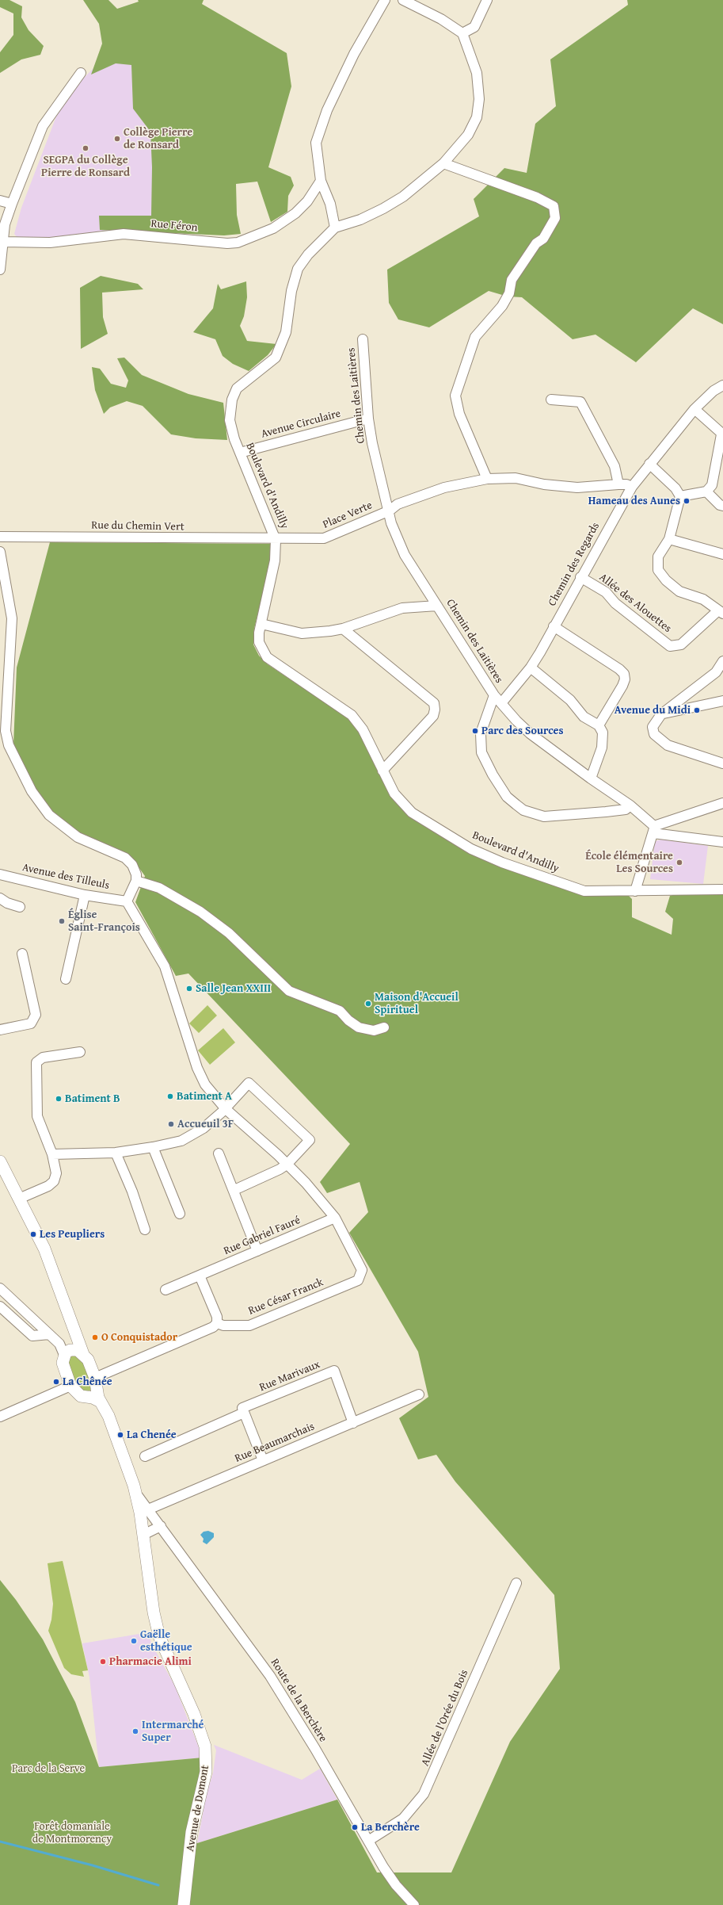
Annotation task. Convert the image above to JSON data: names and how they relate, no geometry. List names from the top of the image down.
{
  "streets": {
    "main road": ["Avenue de Domont"],
    "street": [
      "Rue Féron",
      "Chemin des Laitières",
      "Avenue Circulaire",
      "Boulevard d'Andilly",
      "Place Verte",
      "Rue du Chemin Vert",
      "Chemin des Regards",
      "Allée des Alouettes",
      "Avenue des Tilleuls",
      "Rue Gabriel Fauré",
      "Rue César Franck",
      "Rue Marivaux",
      "Rue Beaumarchais",
      "Route de la Berchère",
      "Allée de l'Orée du Bois"
    ]
  },
  "crossings": [
    ["Chemin des Laitières", "Avenue Circulaire"],
    ["Chemin des Laitières", "Place Verte"],
    ["Chemin des Laitières", "Chemin des Regards"],
    ["Avenue Circulaire", "Boulevard d'Andilly"],
    ["Boulevard d'Andilly", "Place Verte"],
    ["Boulevard d'Andilly", "Rue du Chemin Vert"],
    ["Place Verte", "Rue du Chemin Vert"],
    ["Place Verte", "Chemin des Regards"],
    ["Chemin des Regards", "Allée des Alouettes"],
    ["Rue Gabriel Fauré", "Rue César Franck"],
    ["Rue Marivaux", "Rue Beaumarchais"],
    ["Rue Beaumarchais", "Route de la Berchère"],
    ["Rue Beaumarchais", "Avenue de Domont"],
    ["Route de la Berchère", "Allée de l'Orée du Bois"],
    ["Route de la Berchère", "Avenue de Domont"]
  ],
  "parks": ["Parc de la Serve", "Forêt domaniale de Montmorency"],
  "places": [
    "Collège Pierre de Ronsard",
    "SEGPA du Collège Pierre de Ronsard",
    "Hameau des Aunes",
    "Avenue du Midi",
    "Parc des Sources",
    "École élémentaire Les Sources",
    "Église Saint-François",
    "Salle Jean XXIII",
    "Maison d'Accueil Spirituel",
    "Batiment A",
    "Batiment B",
    "Accueuil 3F",
    "Les Peupliers",
    "O Conquistador",
    "La Chênée",
    "La Chenée",
    "Gaëlle esthétique",
    "Pharmacie Alimi",
    "Intermarché Super",
    "La Berchère"
  ]
}
